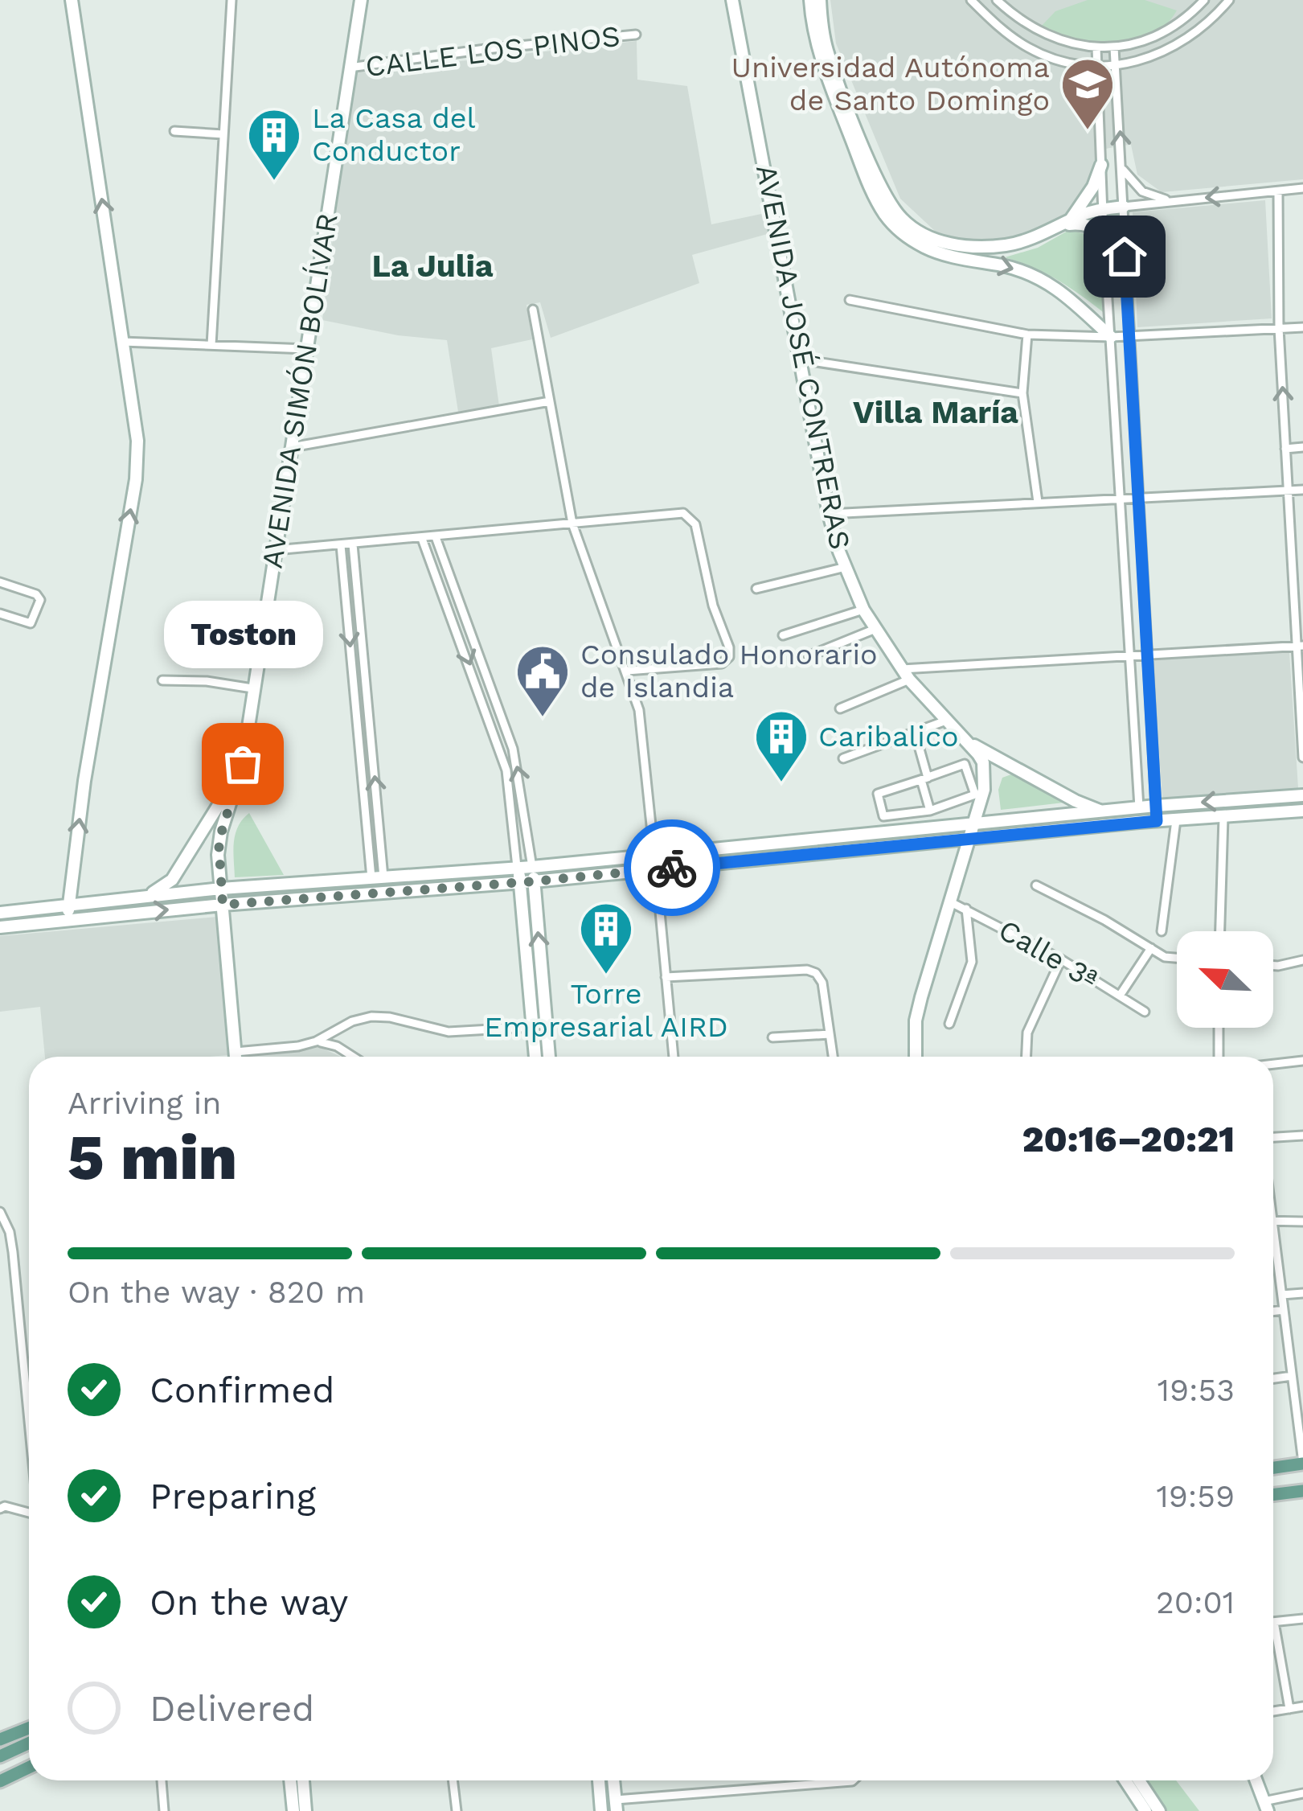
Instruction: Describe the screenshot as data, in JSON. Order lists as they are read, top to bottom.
{
  "streets": {
    "main road": ["AVENIDA JOSÉ CONTRERAS", "AVENIDA SIMÓN BOLÍVAR"],
    "street": ["CALLE LOS PINOS", "Calle 3ª"]
  },
  "crossings": [
    ["CALLE LOS PINOS", "AVENIDA SIMÓN BOLÍVAR"],
    ["AVENIDA JOSÉ CONTRERAS", "Calle 3ª"]
  ],
  "districts": ["La Julia", "Villa María"],
  "places": {
    "school or university": ["Universidad Autónoma de Santo Domingo"],
    "building": ["La Casa del Conductor", "Caribalico", "Torre Empresarial AIRD"],
    "public building": ["Consulado Honorario de Islandia"],
    "other": ["Toston"]
  },
  "north": "top left",
  "page": {
    "bubble": "Toston",
    "heading": ["5 min", "Arriving in", "20:16–20:21"],
    "bar": "On the way · 820 m",
    "list": [
      ["Confirmed", "19:53"],
      ["Preparing", "19:59"],
      ["On the way", "20:01"],
      "Delivered"
    ]
  }
}
